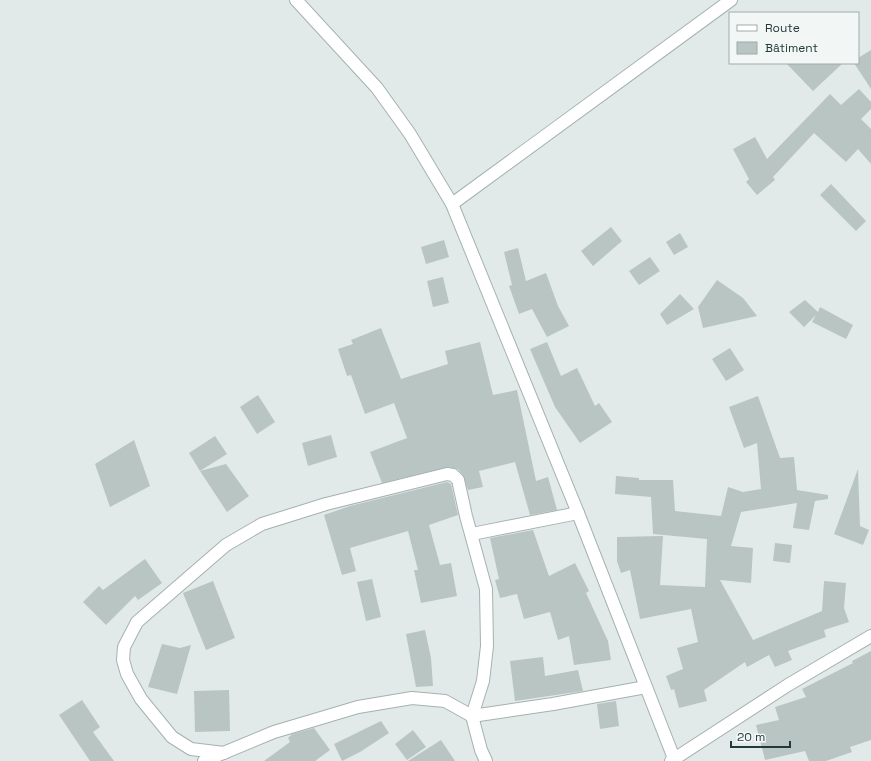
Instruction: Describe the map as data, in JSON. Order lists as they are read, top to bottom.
{
  "legend": ["Route", "Bâtiment"],
  "scale_bar": "20 m"
}
